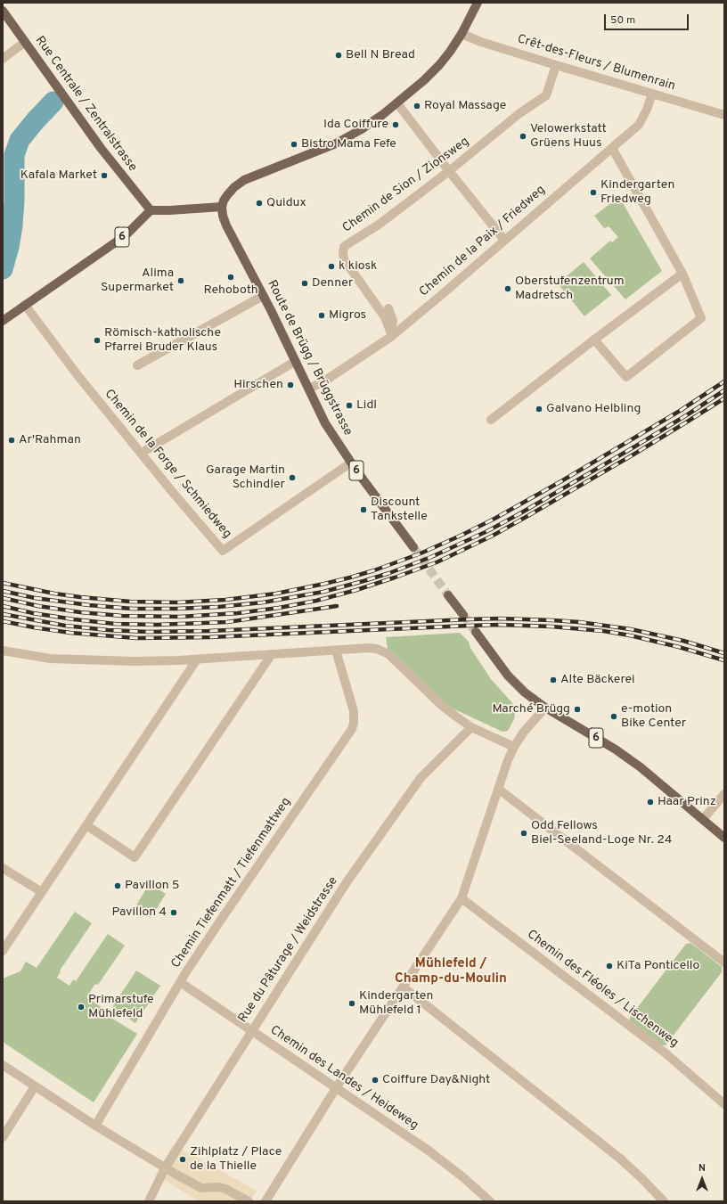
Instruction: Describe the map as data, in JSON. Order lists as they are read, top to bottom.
{
  "streets": {
    "main road": ["Rue Centrale / Zentralstrasse", "6", "Route de Brügg / Brüggstrasse"],
    "street": [
      "Crêt-des-Fleurs / Blumenrain",
      "Chemin de Sion / Zionsweg",
      "Chemin de la Paix / Friedweg",
      "Chemin de la Forge / Schmiedweg",
      "Chemin Tiefenmatt / Tiefenmattweg",
      "Rue du Pâturage / Weidstrasse",
      "Chemin des Fléoles / Lischenweg",
      "Chemin des Landes / Heideweg"
    ]
  },
  "crossings": [
    ["Crêt-des-Fleurs / Blumenrain", "Chemin de Sion / Zionsweg"],
    ["Crêt-des-Fleurs / Blumenrain", "Chemin de la Paix / Friedweg"],
    ["Rue Centrale / Zentralstrasse", "6"],
    ["Chemin de Sion / Zionsweg", "Chemin de la Paix / Friedweg"],
    ["6", "Chemin de la Forge / Schmiedweg"],
    ["Chemin de la Paix / Friedweg", "Route de Brügg / Brüggstrasse"],
    ["Route de Brügg / Brüggstrasse", "Chemin de la Forge / Schmiedweg"],
    ["Chemin Tiefenmatt / Tiefenmattweg", "Chemin des Landes / Heideweg"],
    ["Rue du Pâturage / Weidstrasse", "Chemin des Landes / Heideweg"]
  ],
  "districts": ["Mühlefeld / Champ-du-Moulin"],
  "places": [
    "Bell N Bread",
    "Royal Massage",
    "Ida Coiffure",
    "Velowerkstatt Grüens Huus",
    "Bistro Mama Fefe",
    "Kafala Market",
    "Kindergarten Friedweg",
    "Quidux",
    "k kiosk",
    "Rehoboth",
    "Alima Supermarket",
    "Denner",
    "Oberstufenzentrum Madretsch",
    "Migros",
    "Römisch-katholische Pfarrei Bruder Klaus",
    "Hirschen",
    "Lidl",
    "Galvano Helbling",
    "Ar'Rahman",
    "Garage Martin Schindler",
    "Discount Tankstelle",
    "Alte Bäckerei",
    "Marché Brügg",
    "e-motion Bike Center",
    "Haar Prinz",
    "Odd Fellows Biel-Seeland-Loge Nr. 24",
    "Pavillon 5",
    "Pavillon 4",
    "KiTa Ponticello",
    "Kindergarten Mühlefeld 1",
    "Primarstufe Mühlefeld",
    "Coiffure Day&Night",
    "Zihlplatz / Place de la Thielle"
  ],
  "scale_bar": "50 m",
  "north": "top"
}
